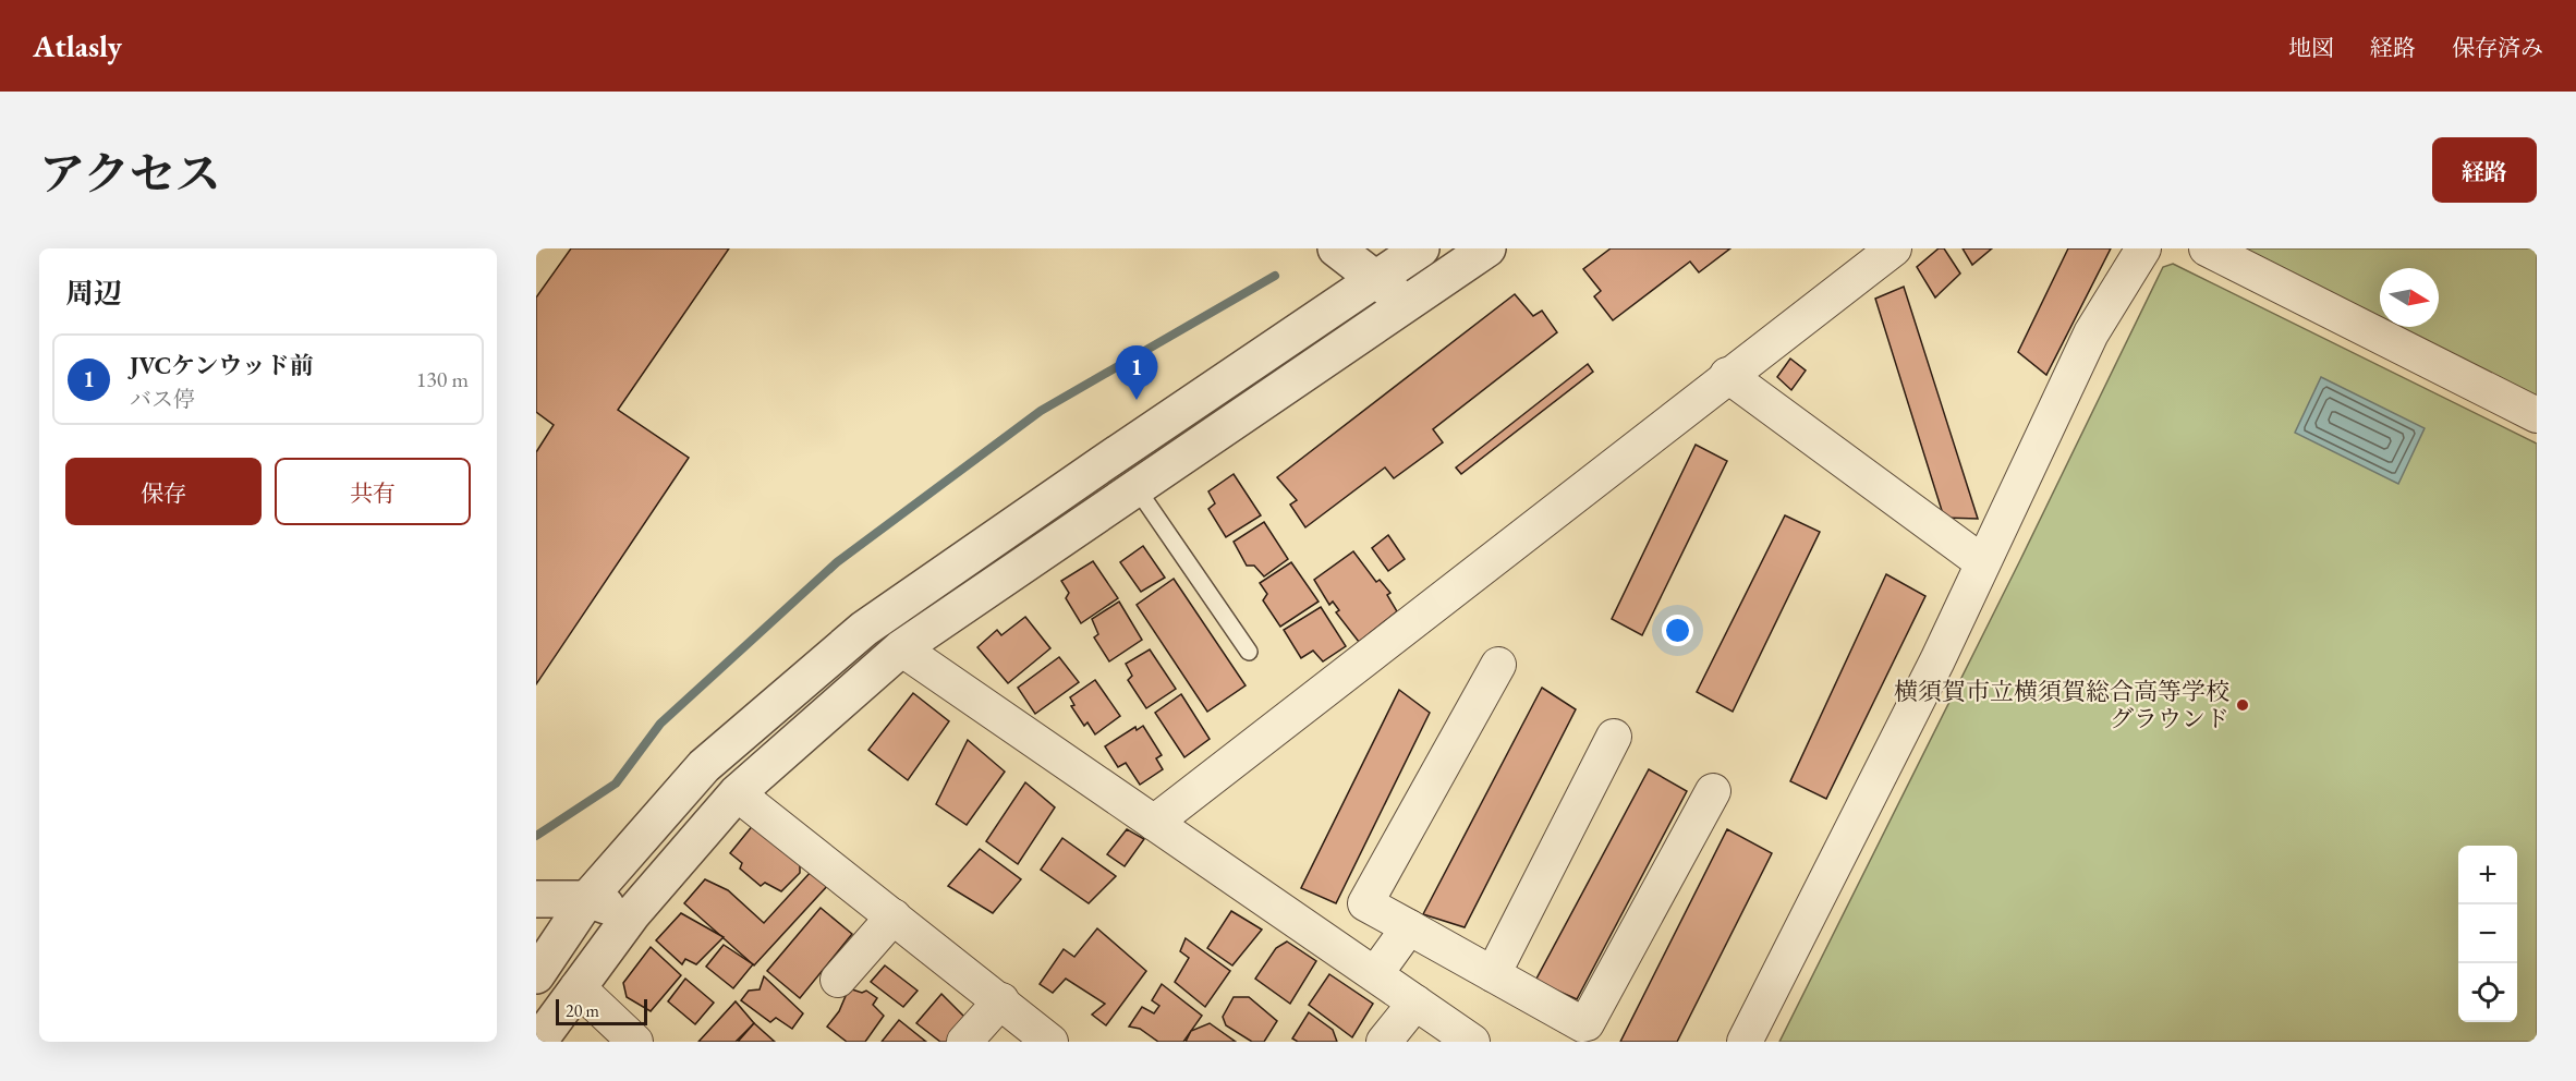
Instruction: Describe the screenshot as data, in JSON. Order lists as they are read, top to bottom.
{
  "places": ["横須賀市立横須賀総合高等学校 グラウンド"],
  "scale_bar": "20 m",
  "north": "right",
  "page": {
    "header": "Atlasly",
    "nav": ["地図", "経路", "保存済み"],
    "title": "アクセス",
    "buttons": [
      "経路",
      ["保存", "共有"]
    ],
    "heading": "周辺",
    "list": [
      {
        "mark": "1",
        "name": "JVCケンウッド前",
        "note": "バス停",
        "value": "130 m"
      }
    ],
    "pins": "1",
    "map_buttons": ["+", "−"],
    "scale": "20 m"
  }
}
